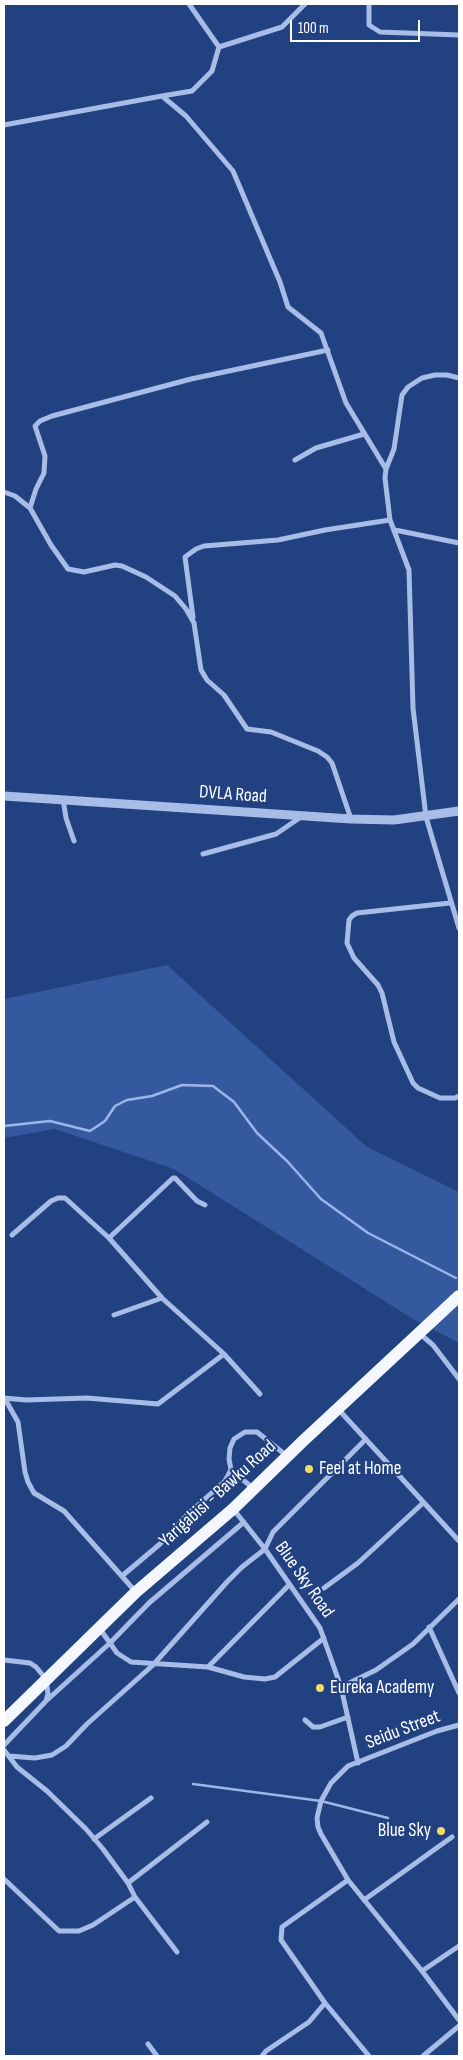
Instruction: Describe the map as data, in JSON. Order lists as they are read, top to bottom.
{
  "streets": {
    "highway": ["Yarigabisi - Bawku Road"],
    "street": ["DVLA Road", "Blue Sky Road", "Seidu Street"]
  },
  "crossings": [
    ["Yarigabisi - Bawku Road", "Blue Sky Road"],
    ["Blue Sky Road", "Seidu Street"]
  ],
  "places": ["Feel at Home", "Eureka Academy", "Blue Sky"],
  "scale_bar": "100 m"
}
